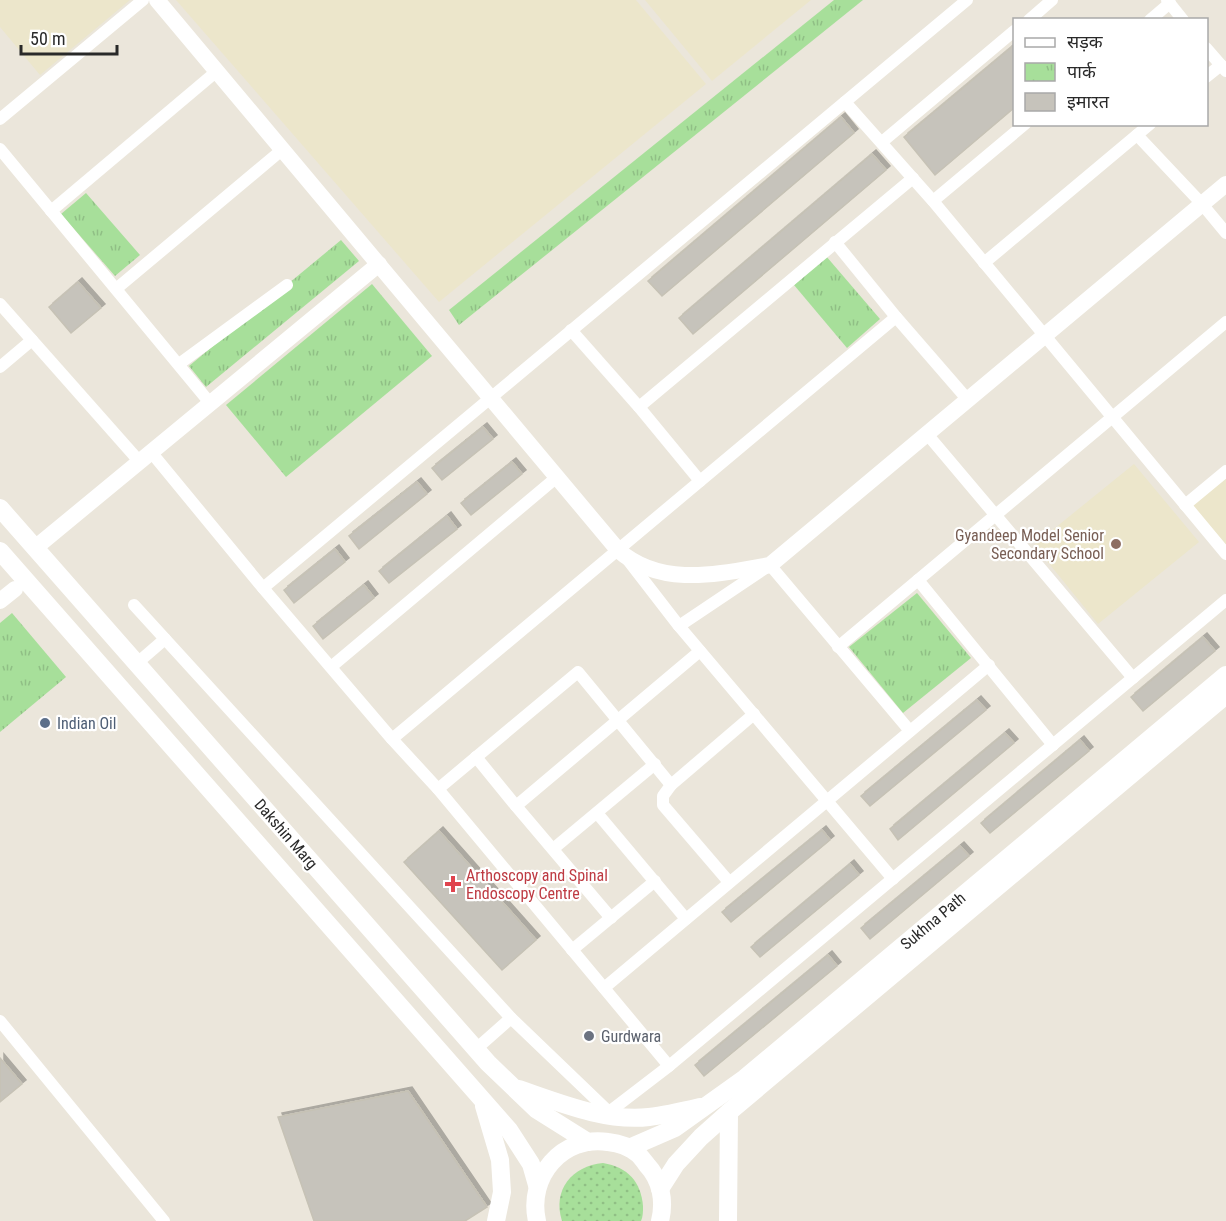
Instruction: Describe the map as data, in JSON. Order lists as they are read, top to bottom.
{
  "streets": {
    "main road": ["Dakshin Marg", "Sukhna Path"]
  },
  "places": {
    "other": ["Gyandeep Model Senior Secondary School", "Indian Oil", "Gurdwara"],
    "health": ["Arthoscopy and Spinal Endoscopy Centre"]
  },
  "legend": ["सड़क", "पार्क", "इमारत"],
  "scale_bar": "50 m"
}
